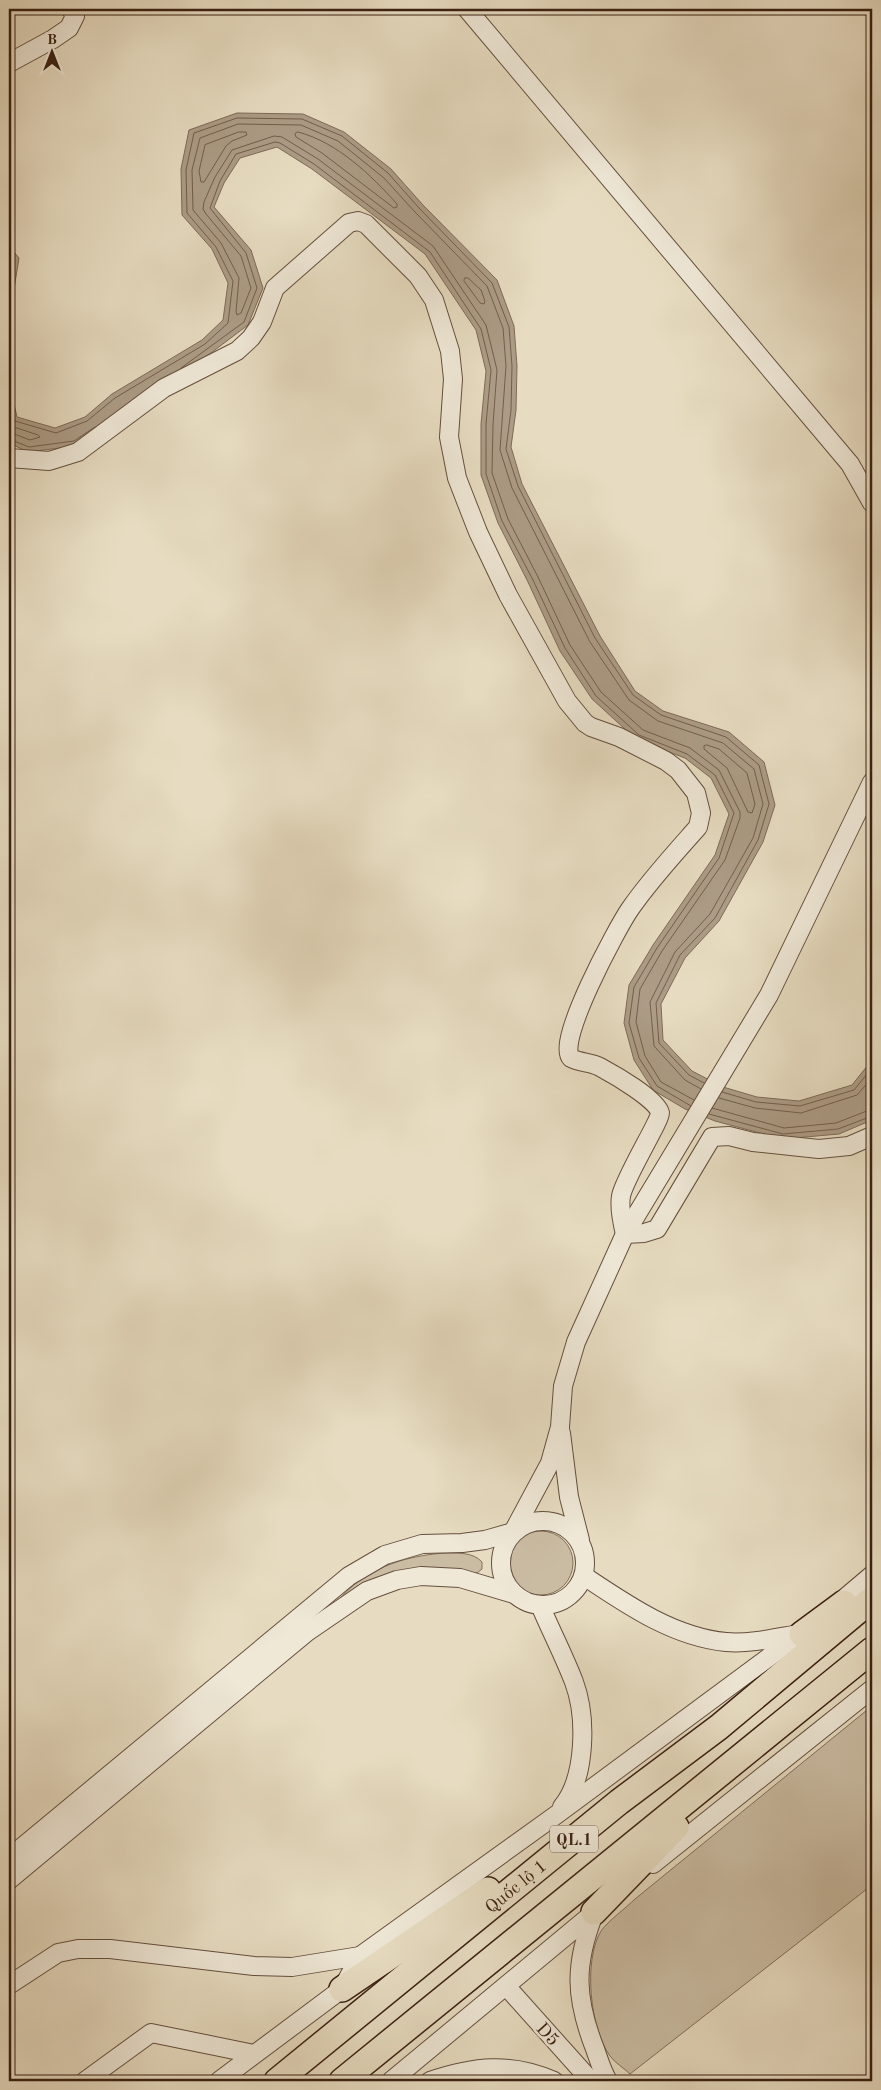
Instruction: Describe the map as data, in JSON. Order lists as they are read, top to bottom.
{
  "streets": {
    "highway": ["QL.1", "Quốc lộ 1"],
    "street": ["D5"]
  },
  "north": "top"
}
